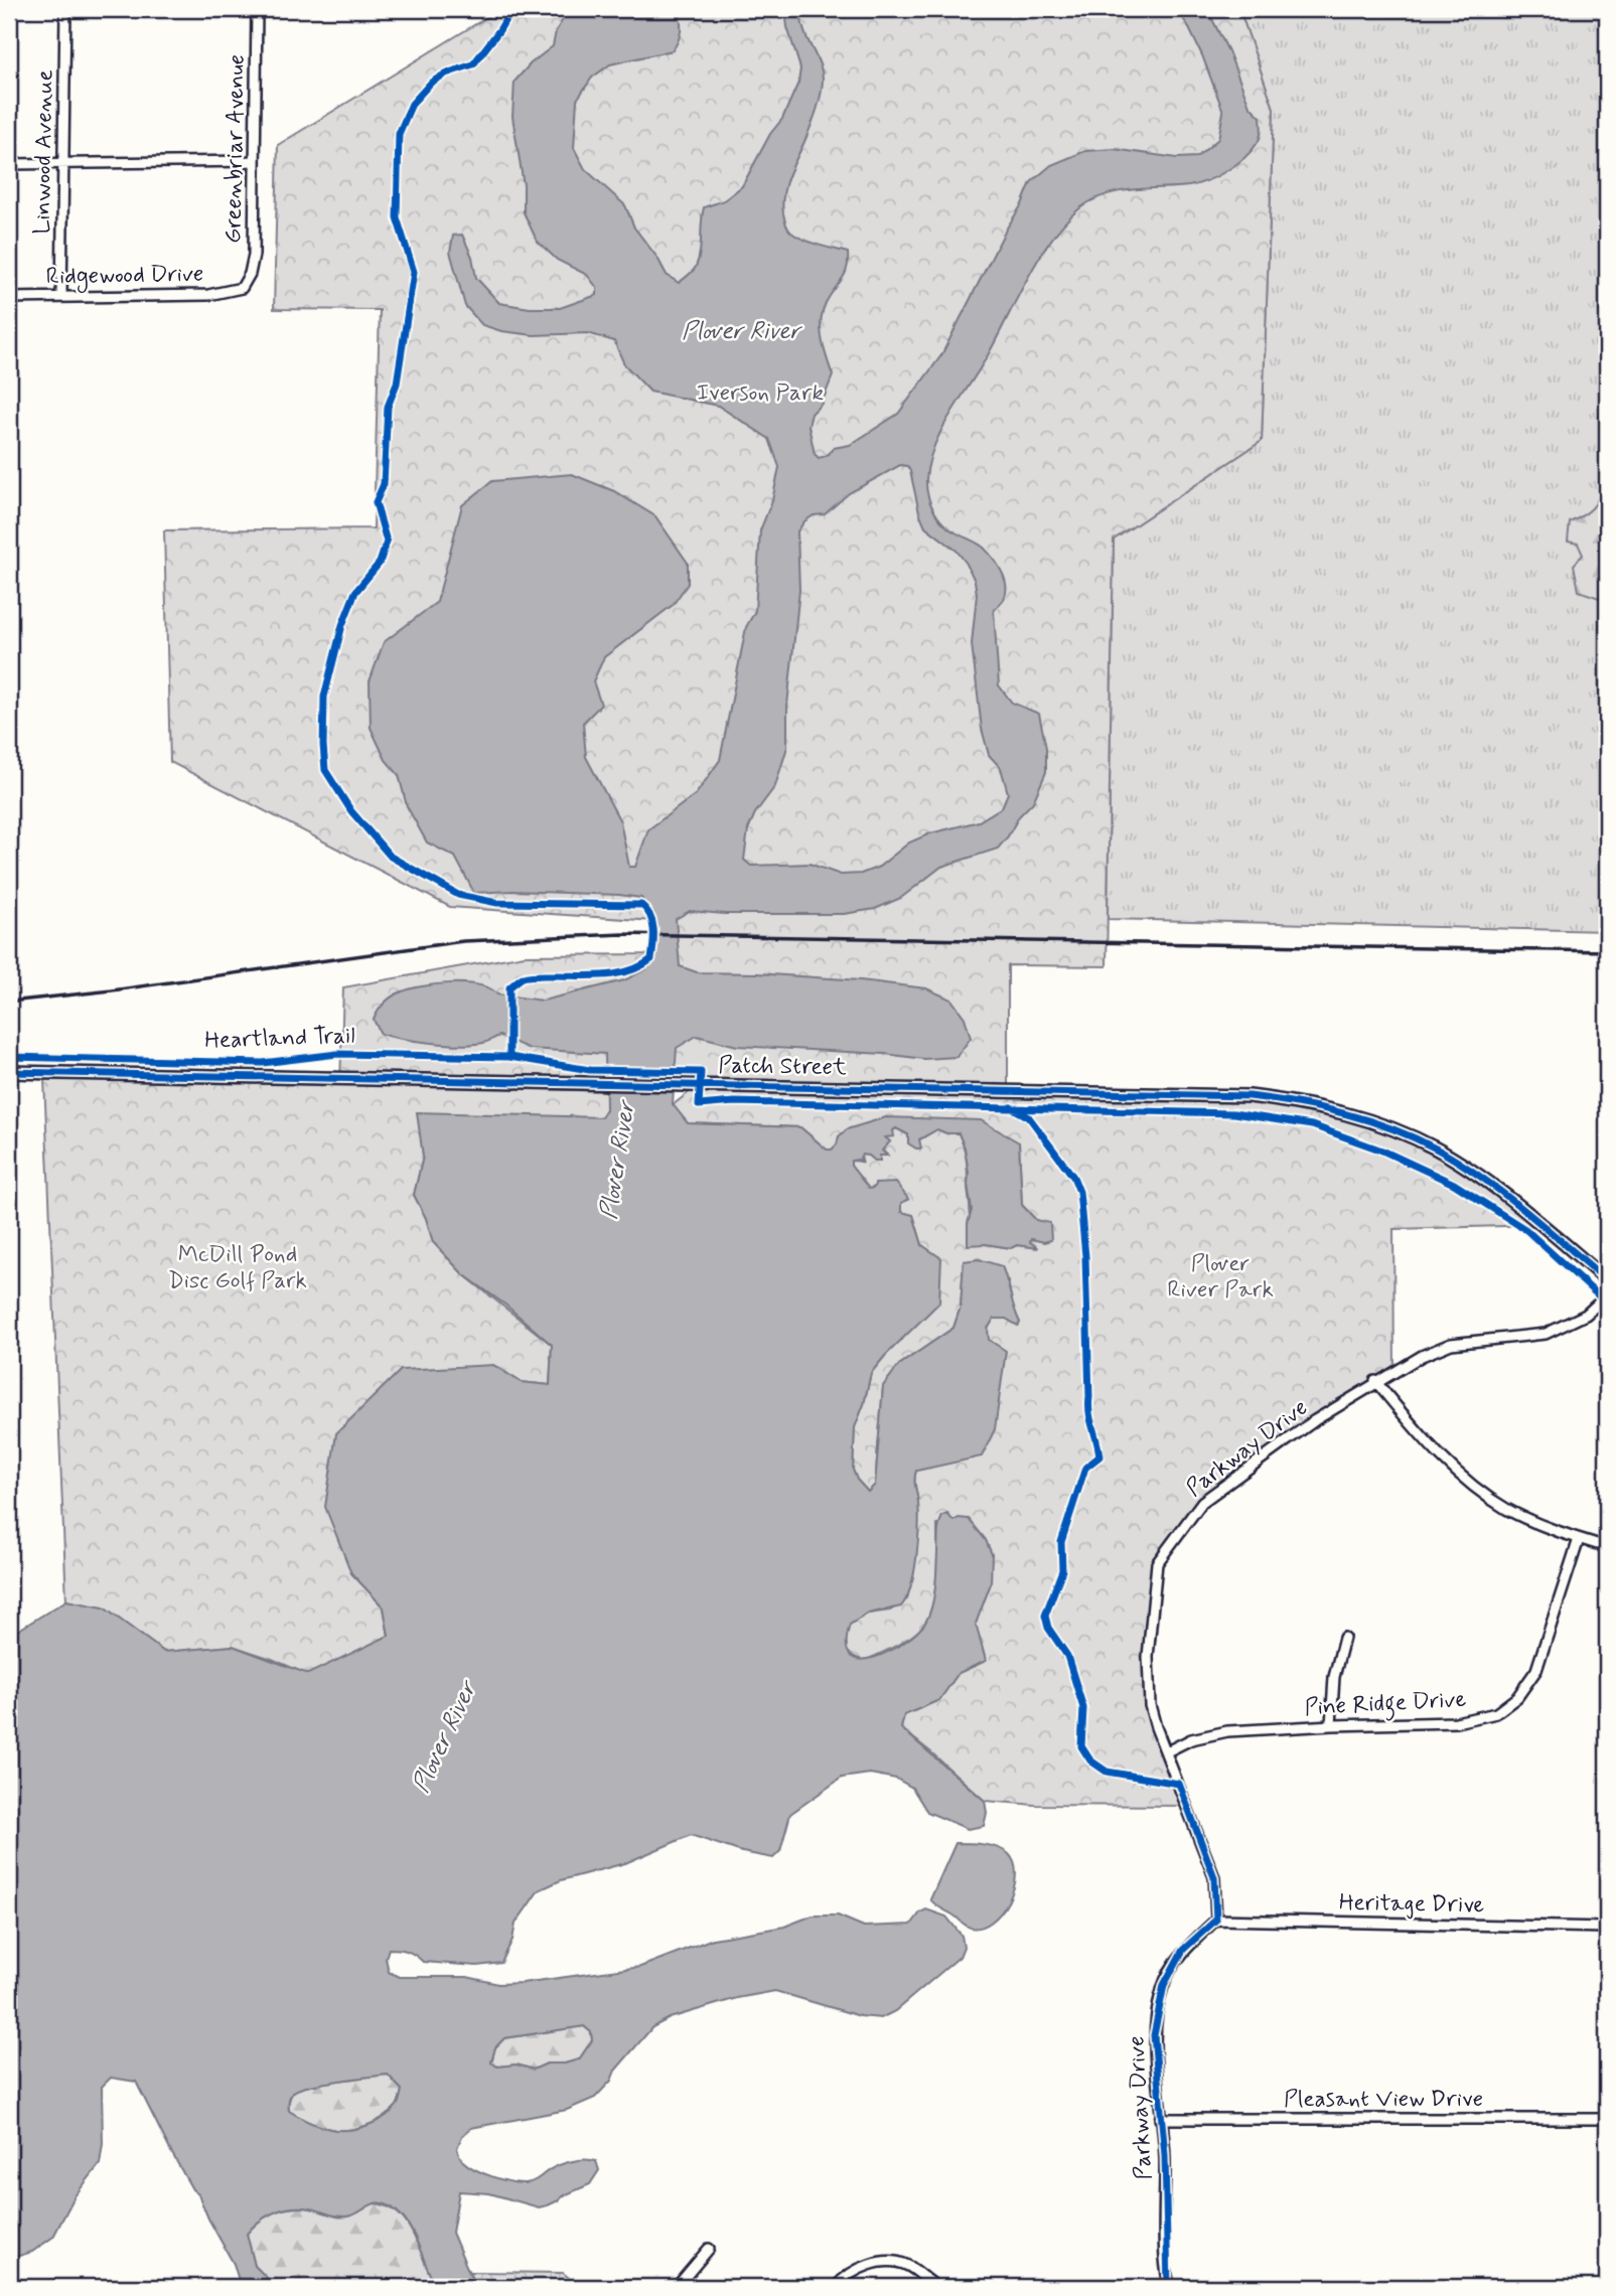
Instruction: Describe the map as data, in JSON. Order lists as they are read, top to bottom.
{
  "streets": {
    "street": [
      "Greenbriar Avenue",
      "Linwood Avenue",
      "Ridgewood Drive",
      "Patch Street",
      "Parkway Drive",
      "Pine Ridge Drive",
      "Heritage Drive",
      "Pleasant View Drive"
    ],
    "cycle path": ["Heartland Trail"]
  },
  "crossings": [
    ["Greenbriar Avenue", "Ridgewood Drive"],
    ["Linwood Avenue", "Ridgewood Drive"],
    ["Parkway Drive", "Pine Ridge Drive"],
    ["Parkway Drive", "Heritage Drive"],
    ["Parkway Drive", "Pleasant View Drive"]
  ],
  "water": ["Plover River"],
  "parks": ["Iverson Park", "McDill Pond Disc Golf Park", "Plover River Park"]
}
